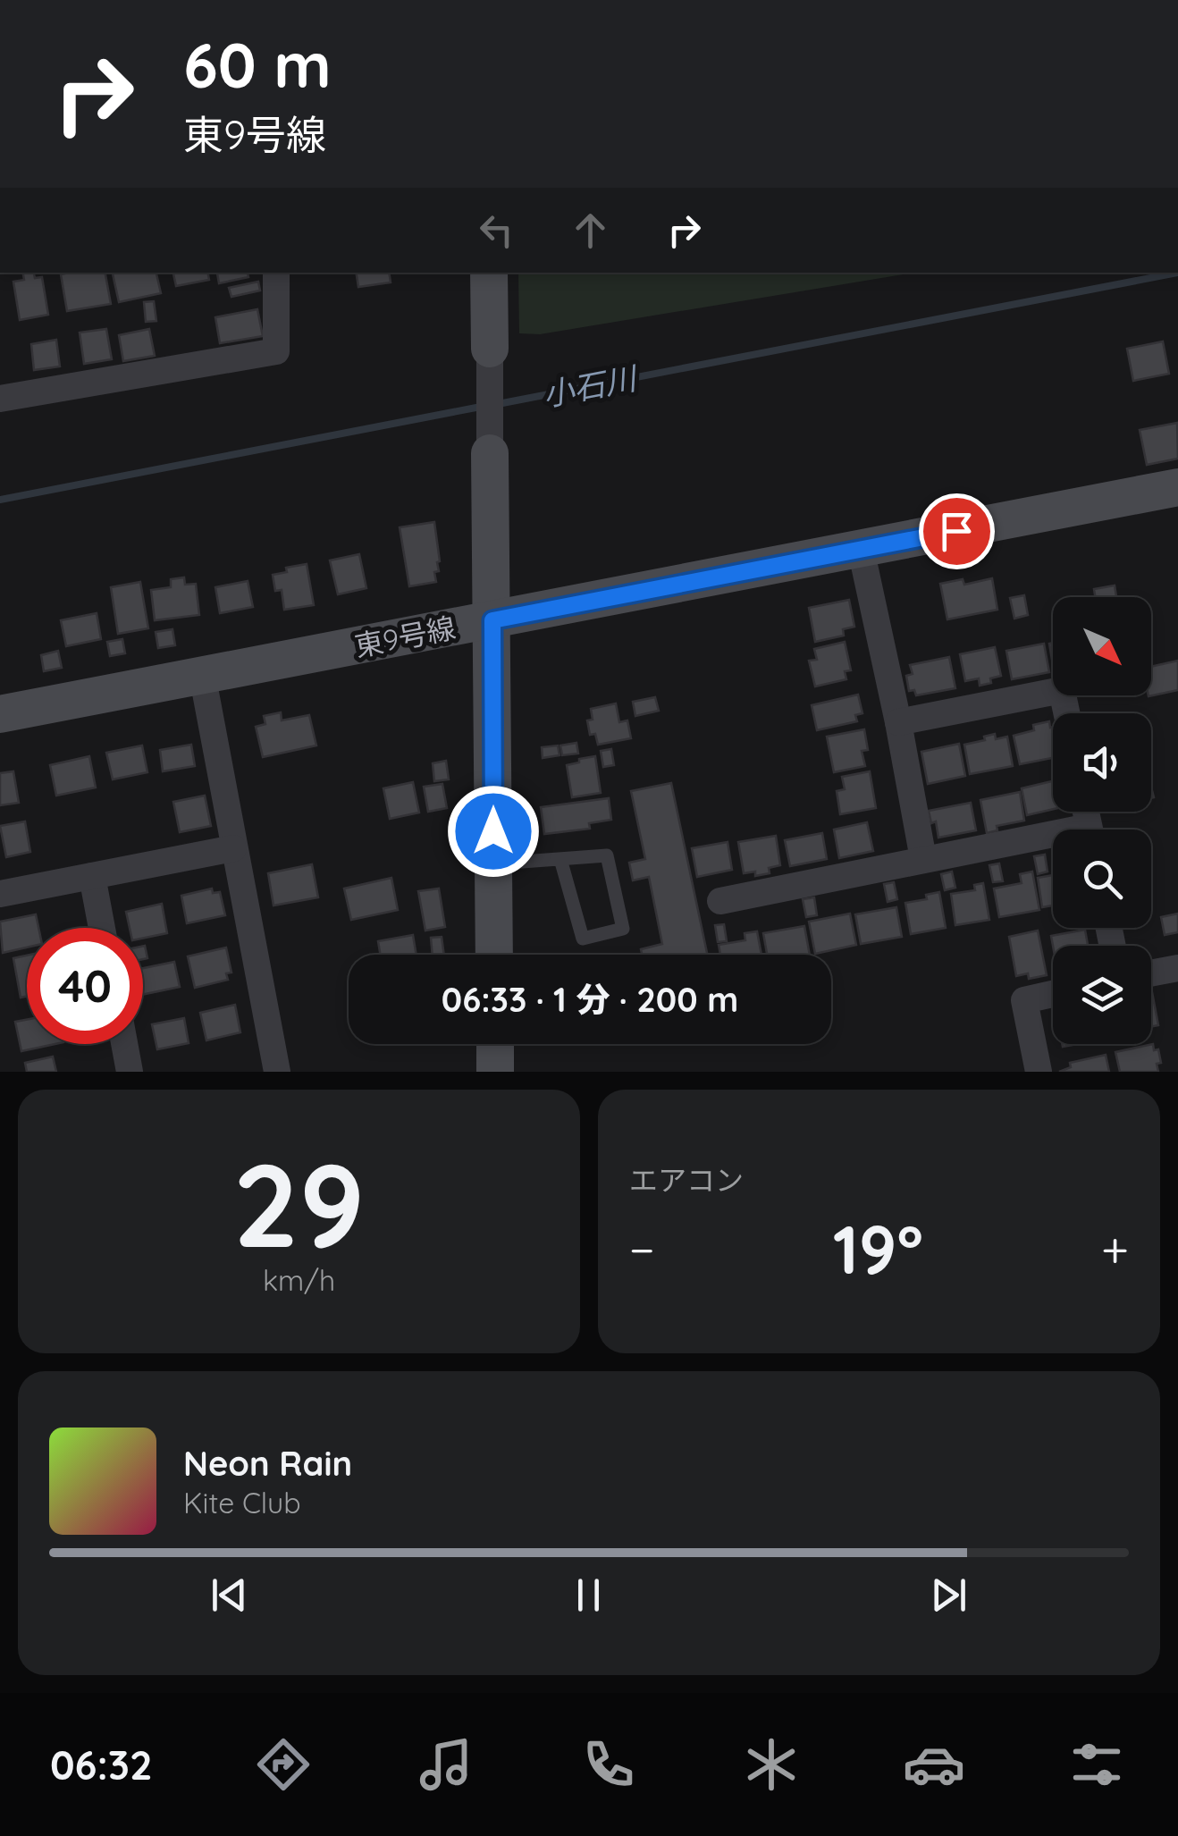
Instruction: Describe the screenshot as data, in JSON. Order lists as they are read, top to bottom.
{
  "streets": {
    "street": ["東9号線"]
  },
  "water": ["小石川"],
  "north": "bottom right",
  "page": {
    "turn": ["60 m", "東9号線"],
    "limit": "40",
    "trip": "06:33 · 1 分 · 200 m",
    "tile": [
      ["29", "km/h"],
      "エアコン"
    ],
    "heat": ["−", "19°", "+"],
    "song": ["Neon Rain", "Kite Club"],
    "tabs": "06:32"
  }
}
